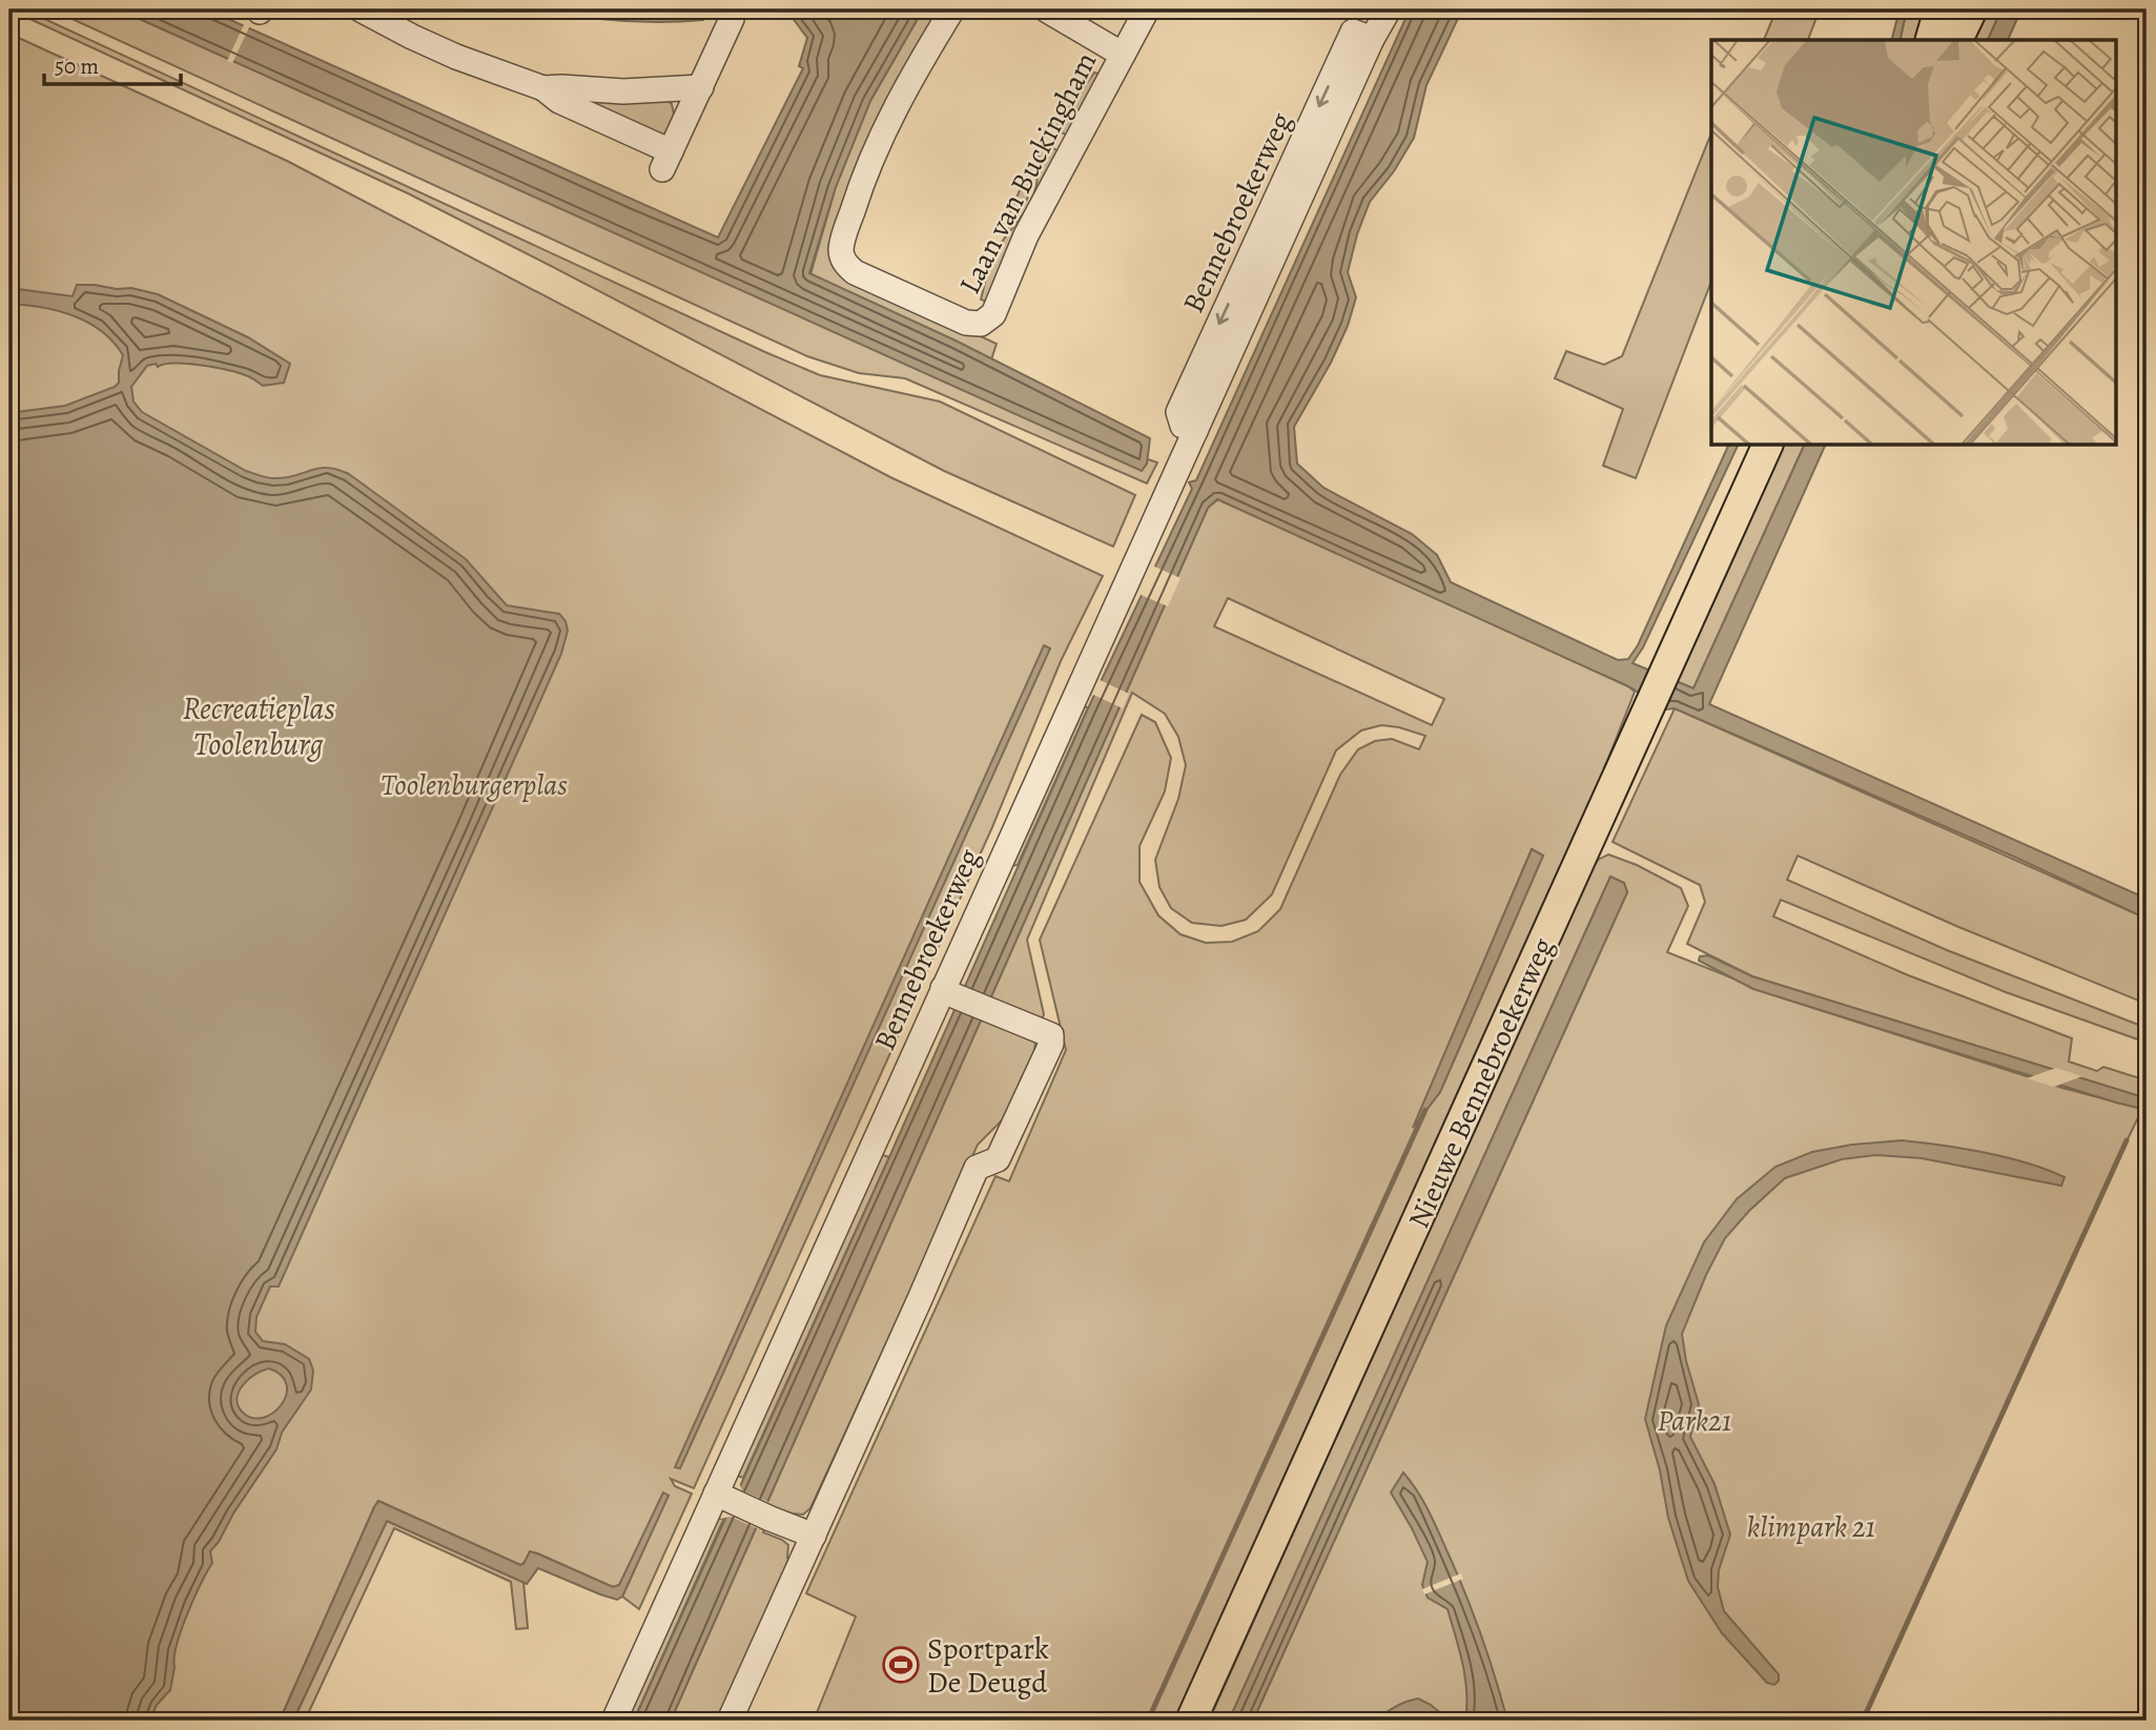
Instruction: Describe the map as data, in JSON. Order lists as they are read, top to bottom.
{
  "streets": {
    "main road": ["Nieuwe Bennebroekerweg"],
    "street": ["Laan van Buckingham", "Bennebroekerweg"]
  },
  "water": ["Recreatieplas Toolenburg"],
  "parks": ["Toolenburgerplas", "Park21", "klimpark 21"],
  "places": {
    "sports": ["Sportpark De Deugd"]
  },
  "scale_bar": "50 m"
}
